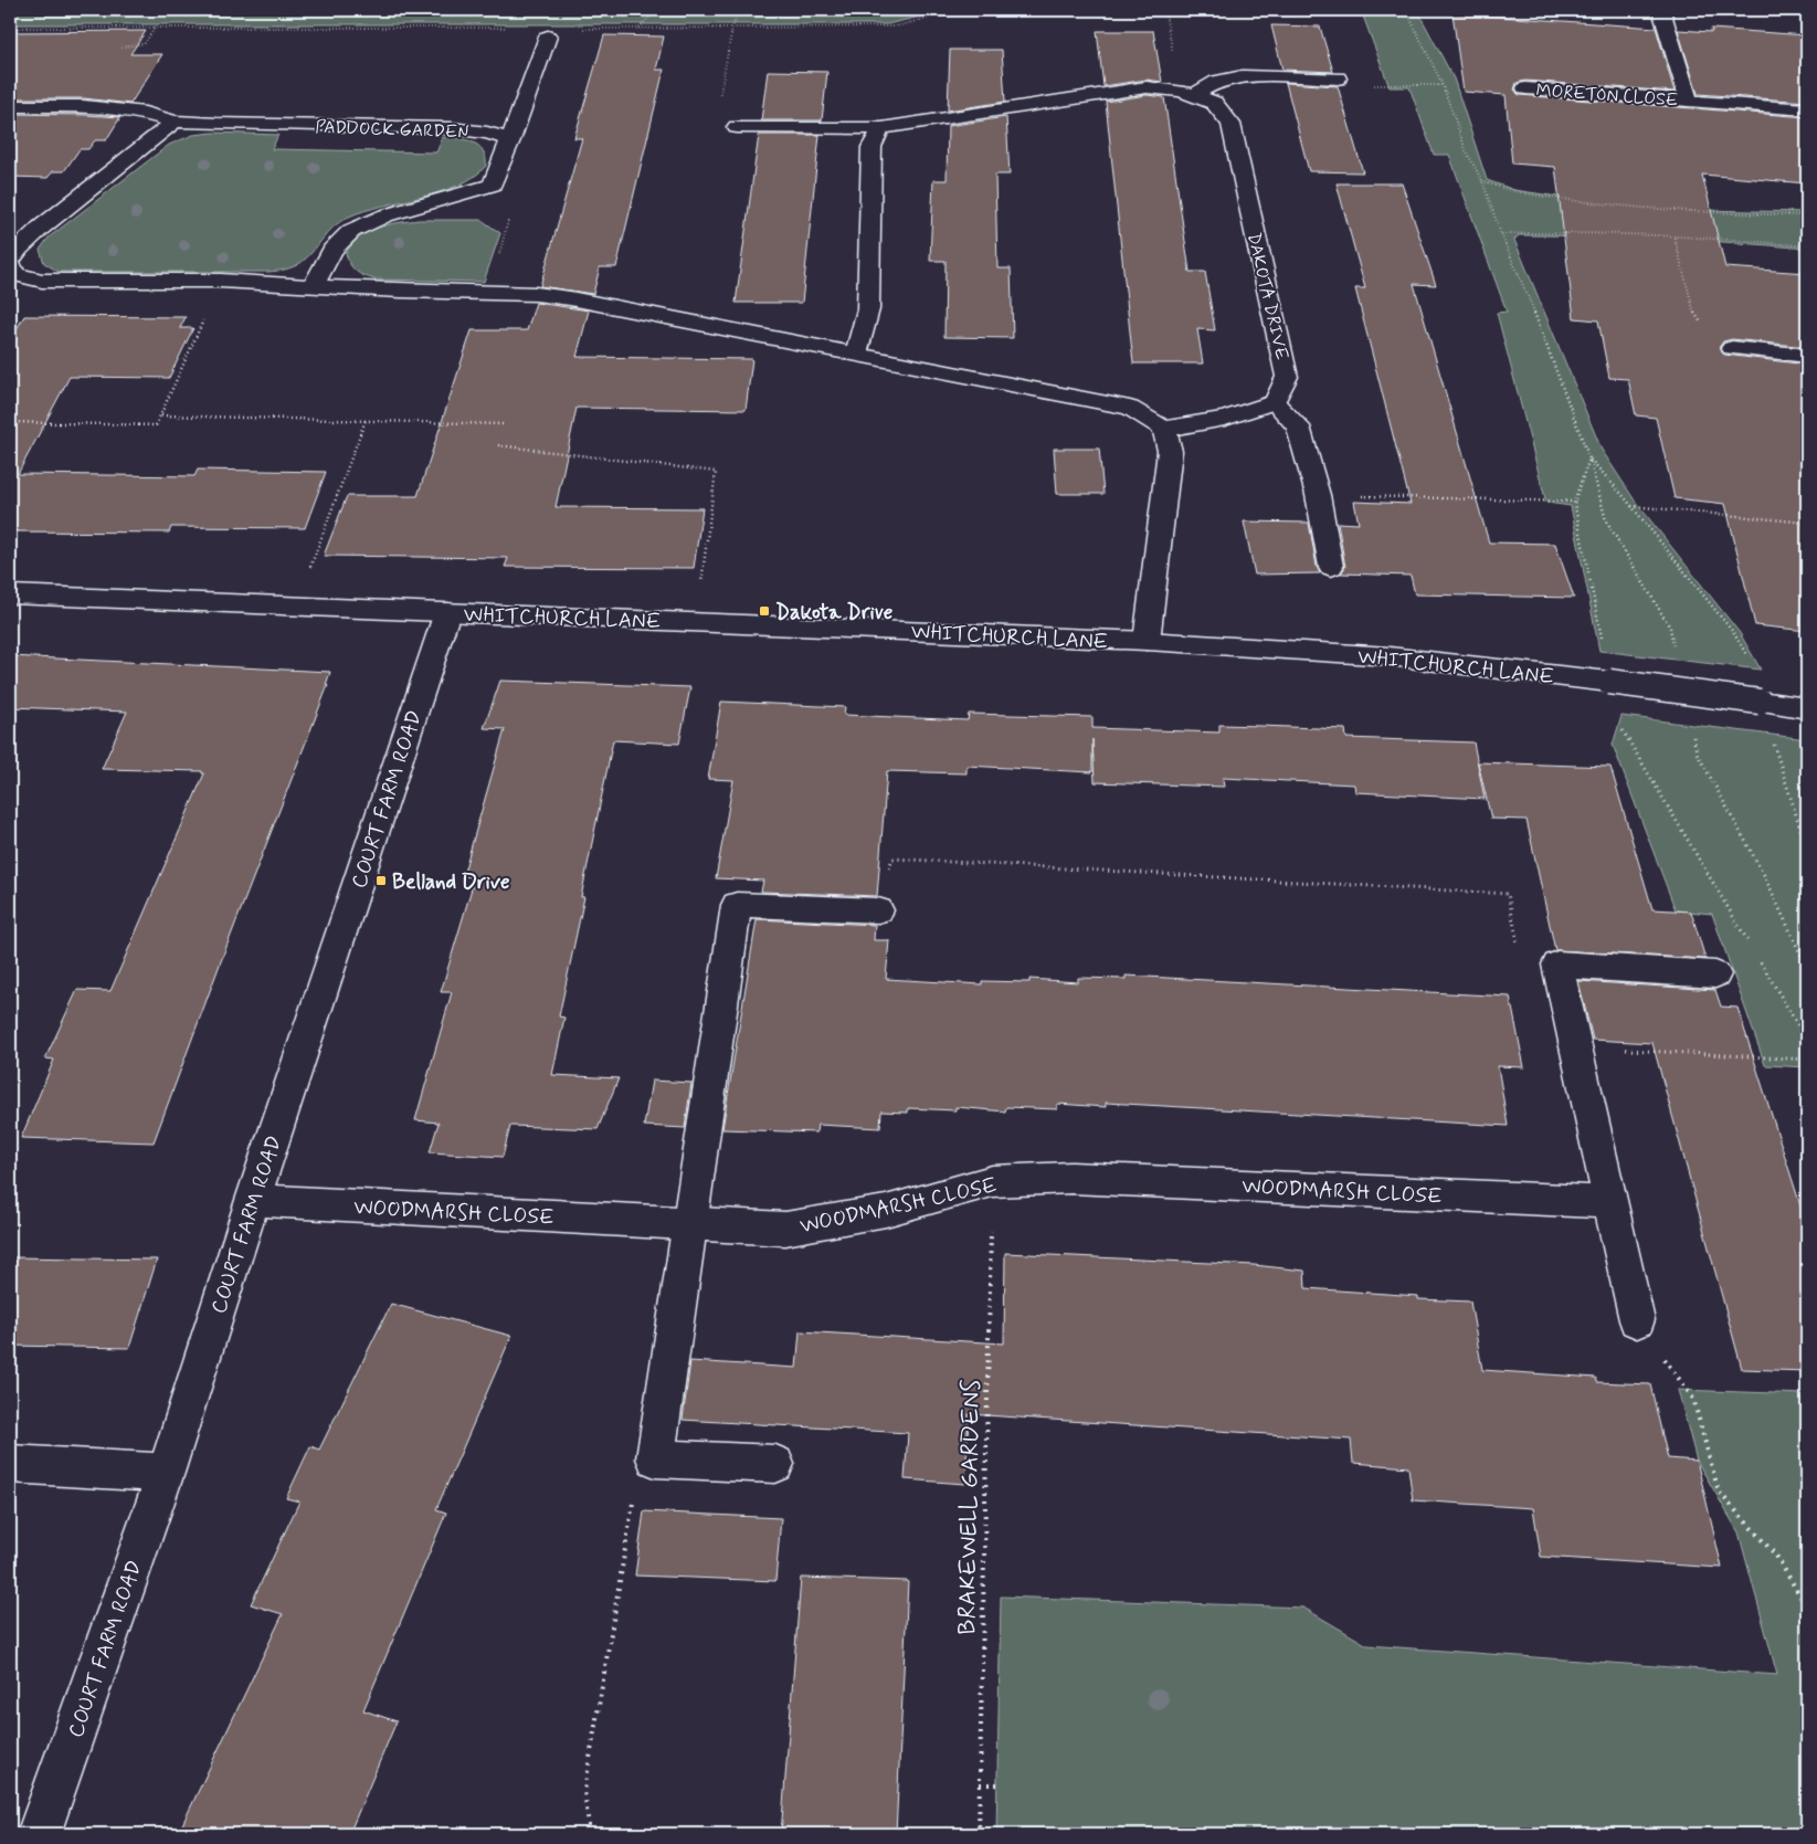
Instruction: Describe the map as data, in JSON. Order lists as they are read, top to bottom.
{
  "streets": {
    "street": [
      "MORETON CLOSE",
      "PADDOCK GARDEN",
      "DAKOTA DRIVE",
      "WHITCHURCH LANE",
      "COURT FARM ROAD",
      "WOODMARSH CLOSE"
    ],
    "path": ["BRAKEWELL GARDENS"]
  },
  "crossings": [
    ["WHITCHURCH LANE", "COURT FARM ROAD"],
    ["COURT FARM ROAD", "WOODMARSH CLOSE"],
    ["WOODMARSH CLOSE", "BRAKEWELL GARDENS"]
  ],
  "places": {
    "transit": ["Dakota Drive", "Belland Drive"]
  }
}
